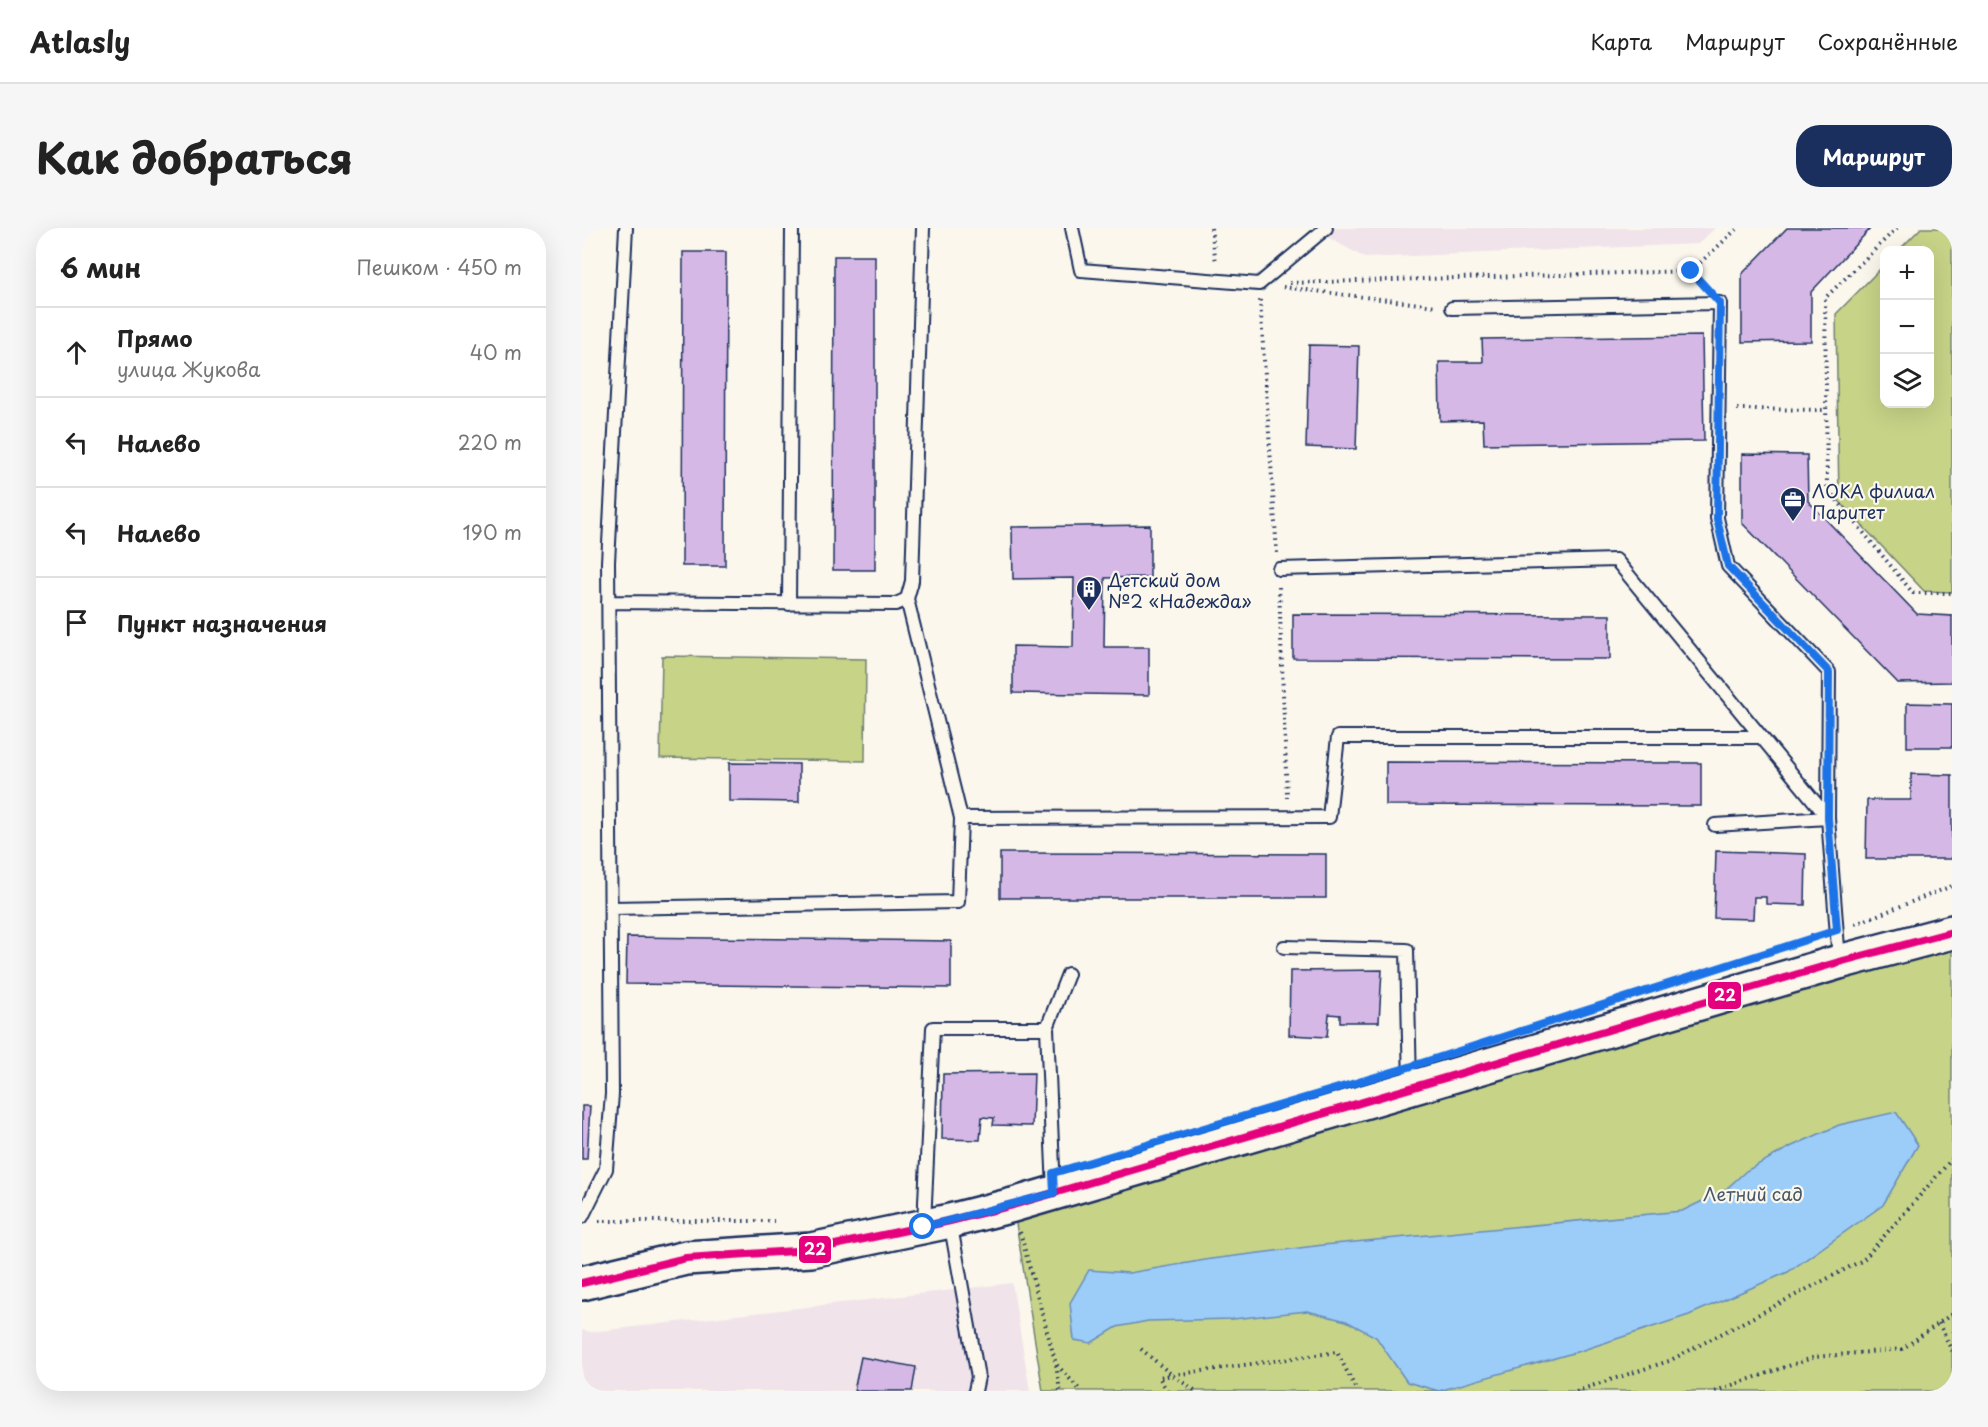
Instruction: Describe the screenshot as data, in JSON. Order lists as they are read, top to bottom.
{
  "parks": ["Летний сад"],
  "places": {
    "office": ["ЛОКА филиал Паритет"],
    "building": ["Детский дом №2 «Надежда»"]
  },
  "lines": ["transit line 22"],
  "page": {
    "header": "Atlasly",
    "nav": ["Карта", "Маршрут", "Сохранённые"],
    "title": "Как добраться",
    "buttons": "Маршрут",
    "heading": ["6 мин", "Пешком · 450 m"],
    "map_buttons": ["+", "−"],
    "list": [
      ["Прямо", "улица Жукова", "40 m"],
      ["Налево", "220 m"],
      ["Налево", "190 m"],
      "Пункт назначения"
    ]
  }
}
